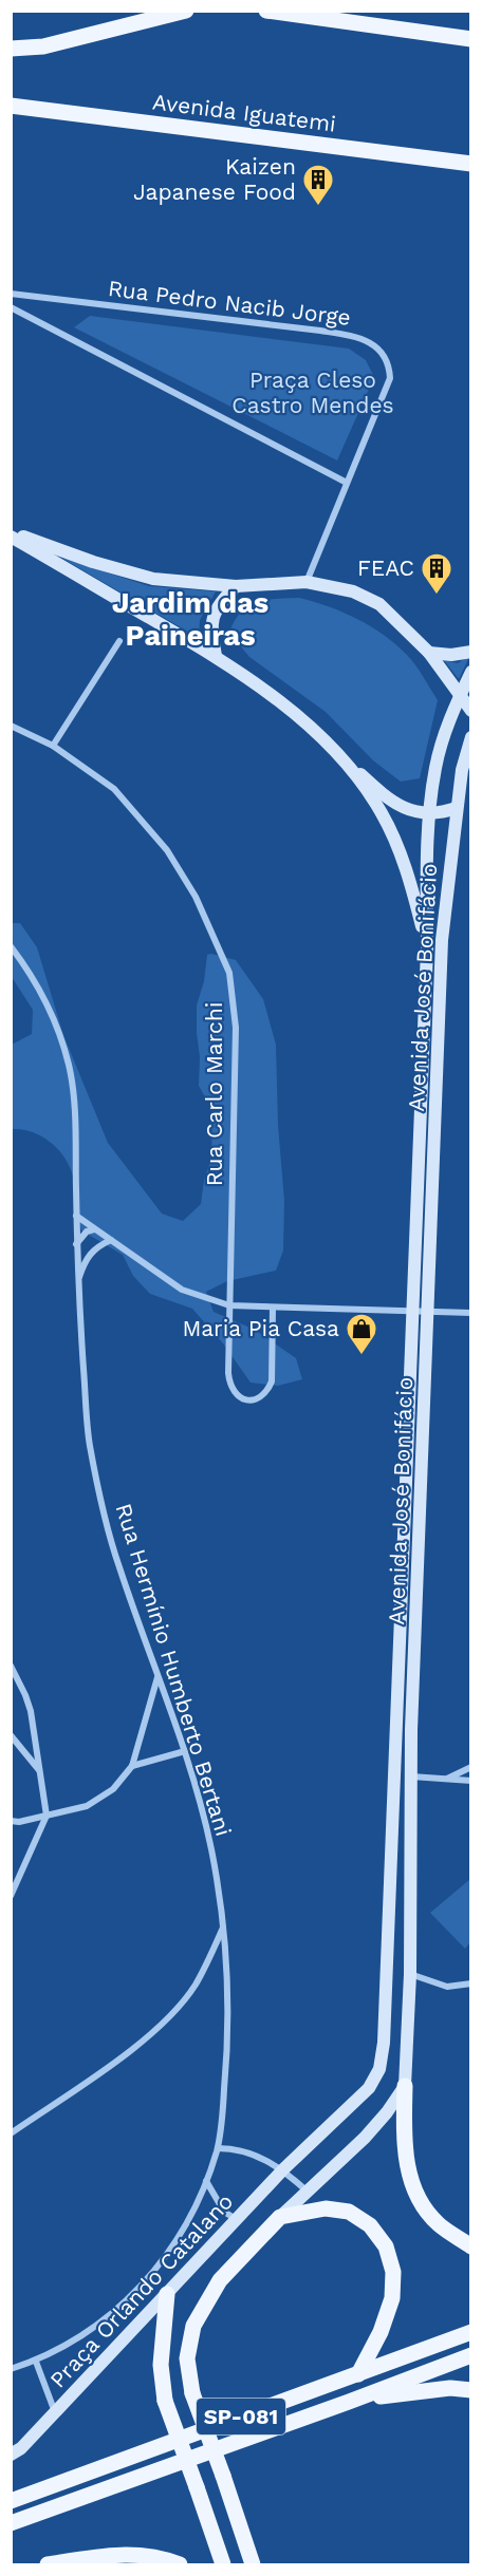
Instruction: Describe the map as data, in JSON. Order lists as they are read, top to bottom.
{
  "streets": {
    "main road": [
      "Avenida Iguatemi",
      "Avenida José Bonifácio",
      "Praça Orlando Catalano",
      "SP-081"
    ],
    "street": ["Rua Pedro Nacib Jorge", "Rua Carlo Marchi", "Rua Hermínio Humberto Bertani"]
  },
  "crossings": [
    ["Avenida José Bonifácio", "Praça Orlando Catalano"],
    ["Rua Hermínio Humberto Bertani", "Praça Orlando Catalano"]
  ],
  "districts": ["Jardim das Paineiras"],
  "parks": ["Praça Cleso Castro Mendes"],
  "places": {
    "building": ["Kaizen Japanese Food", "FEAC"],
    "shop": ["Maria Pia Casa"]
  }
}
